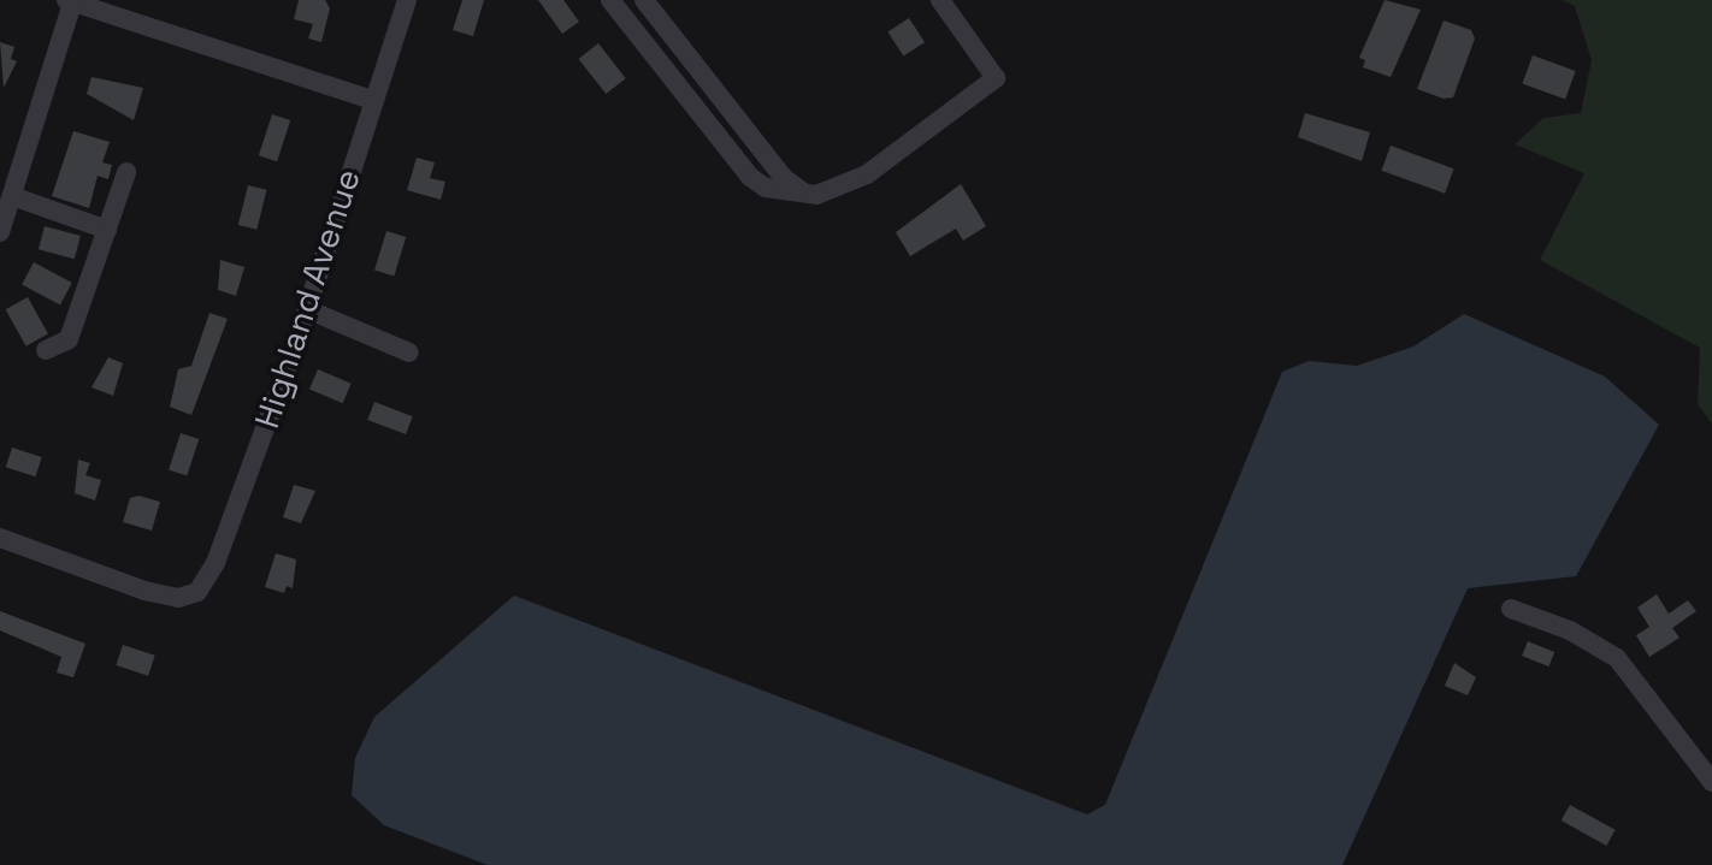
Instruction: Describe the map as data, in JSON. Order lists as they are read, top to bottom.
{
  "streets": {
    "street": ["Highland Avenue"]
  }
}
